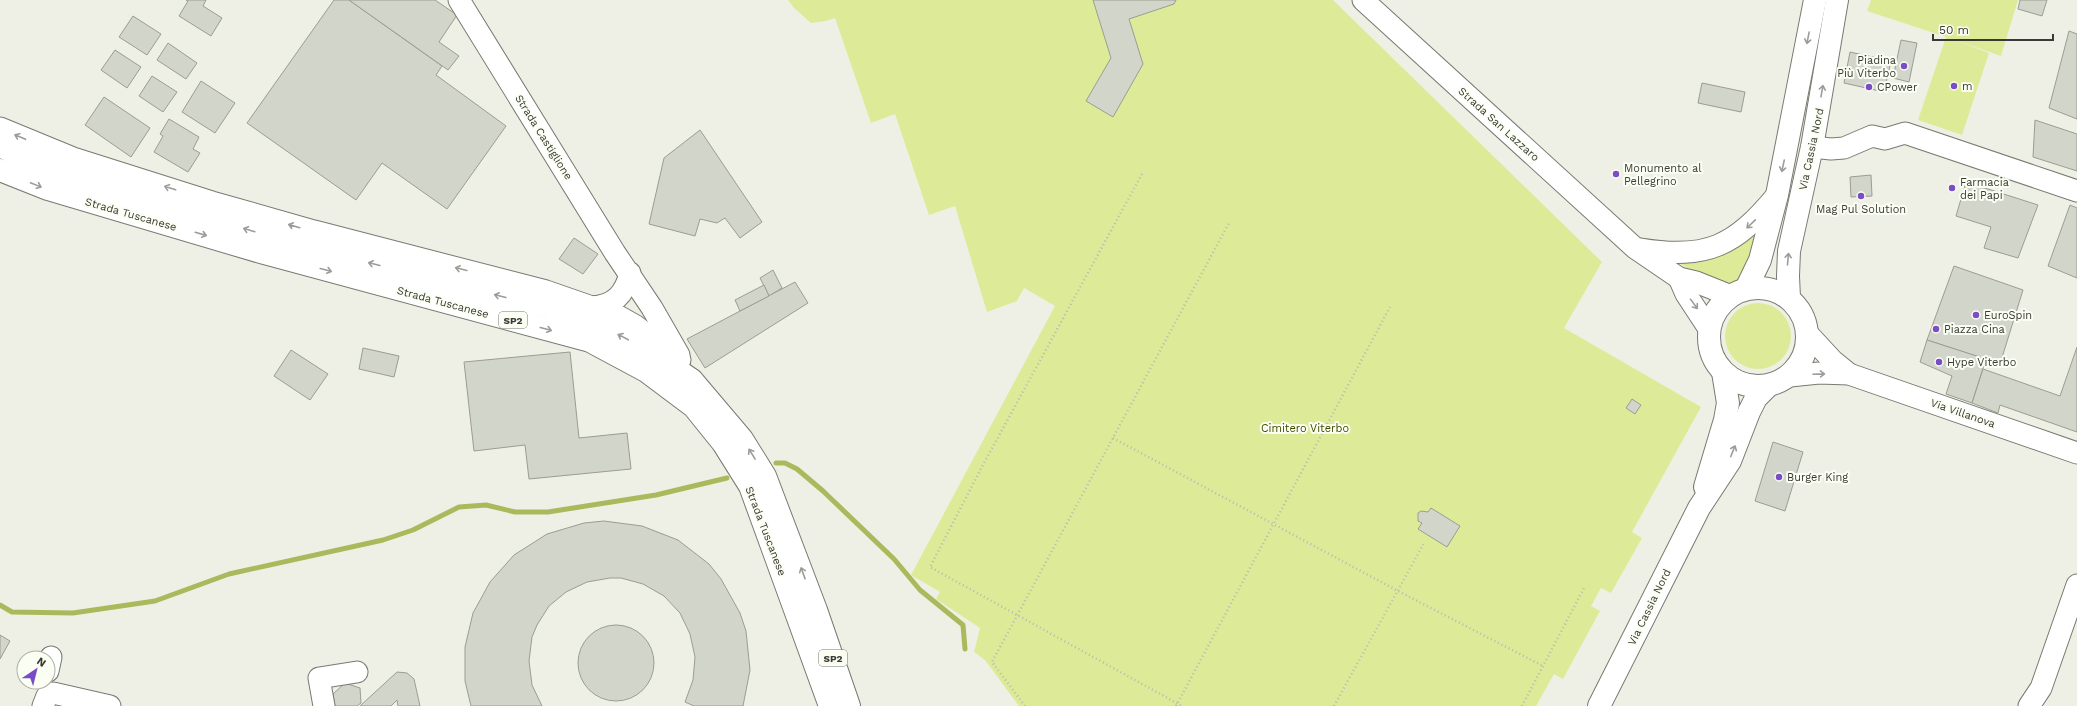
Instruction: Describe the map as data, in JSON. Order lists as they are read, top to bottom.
{
  "streets": {
    "main road": ["Via Cassia Nord", "Strada Tuscanese", "SP2"],
    "street": ["Strada San Lazzaro", "Strada Castiglione", "Via Villanova"]
  },
  "crossings": [
    ["Strada San Lazzaro", "Via Cassia Nord"],
    ["Strada San Lazzaro", "Via Villanova"],
    ["Via Cassia Nord", "Via Villanova"],
    ["Strada Tuscanese", "SP2"]
  ],
  "parks": ["Cimitero Viterbo"],
  "places": [
    "Piadina Più Viterbo",
    "m",
    "CPower",
    "Monumento al Pellegrino",
    "Farmacia dei Papi",
    "Mag Pul Solution",
    "EuroSpin",
    "Piazza Cina",
    "Hype Viterbo",
    "Burger King"
  ],
  "scale_bar": "50 m",
  "north": "top right"
}
